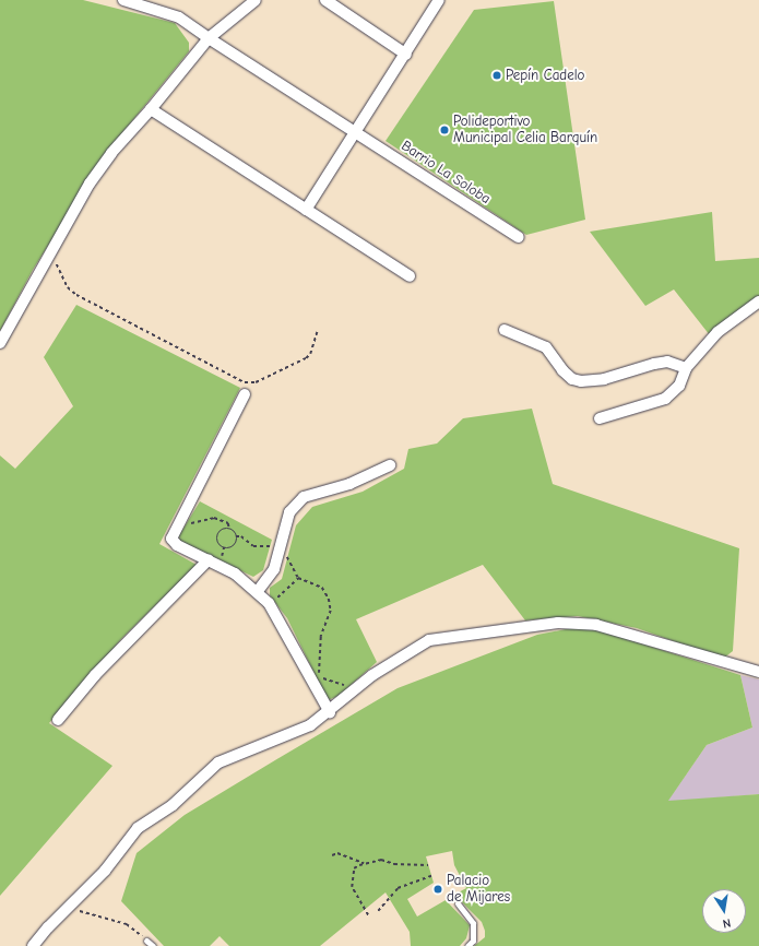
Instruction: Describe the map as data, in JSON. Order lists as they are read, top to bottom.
{
  "streets": {
    "street": ["Barrio La Soloba"]
  },
  "places": ["Pepín Cadelo", "Polideportivo Municipal Celia Barquín", "Palacio de Mijares"],
  "north": "bottom"
}
